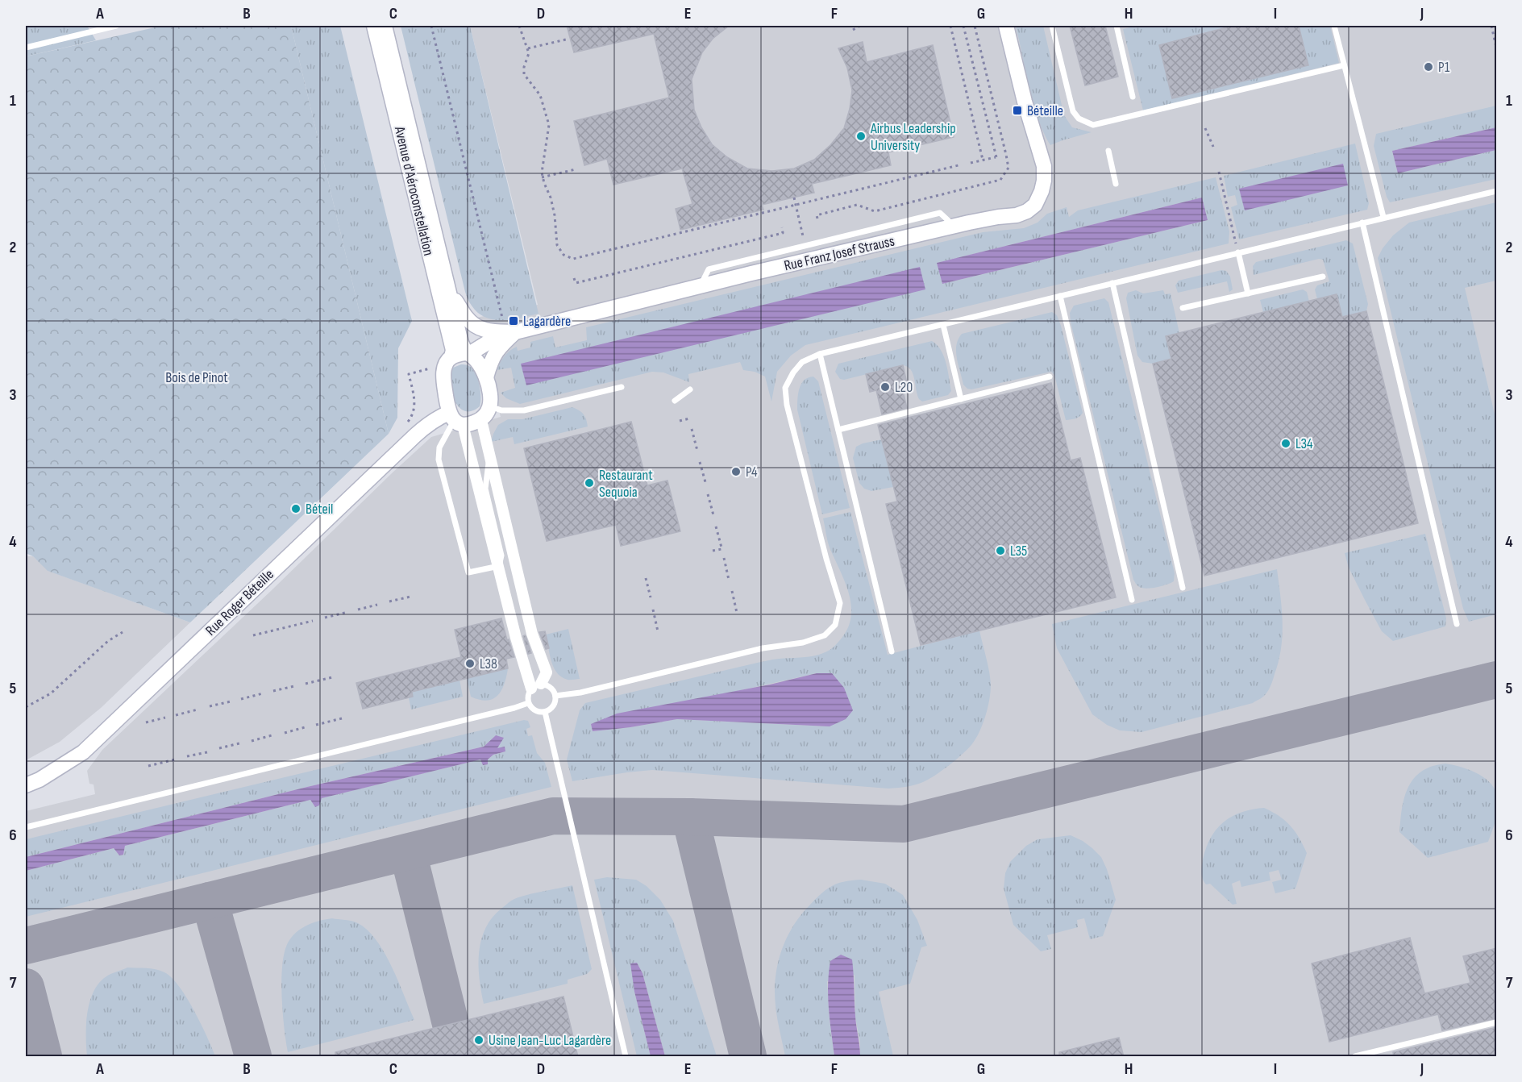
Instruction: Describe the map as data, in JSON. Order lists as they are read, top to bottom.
{
  "streets": {
    "street": ["Avenue d'Aéroconstellation", "Rue Franz Josef Strauss", "Rue Roger Béteille"]
  },
  "crossings": [
    ["Avenue d'Aéroconstellation", "Rue Roger Béteille"]
  ],
  "parks": ["Bois de Pinot"],
  "places": {
    "other": [
      "P1",
      "Airbus Leadership University",
      "L20",
      "L34",
      "P4",
      "Restaurant Sequoia",
      "Béteil",
      "L35",
      "L38",
      "Usine Jean-Luc Lagardère"
    ],
    "transit": ["Béteille", "Lagardère"]
  },
  "grid": {
    "columns": [
      "A",
      "B",
      "C",
      "D",
      "E",
      "F",
      "G",
      "H",
      "I",
      "J"
    ],
    "rows": [
      "1",
      "2",
      "3",
      "4",
      "5",
      "6",
      "7"
    ]
  }
}
